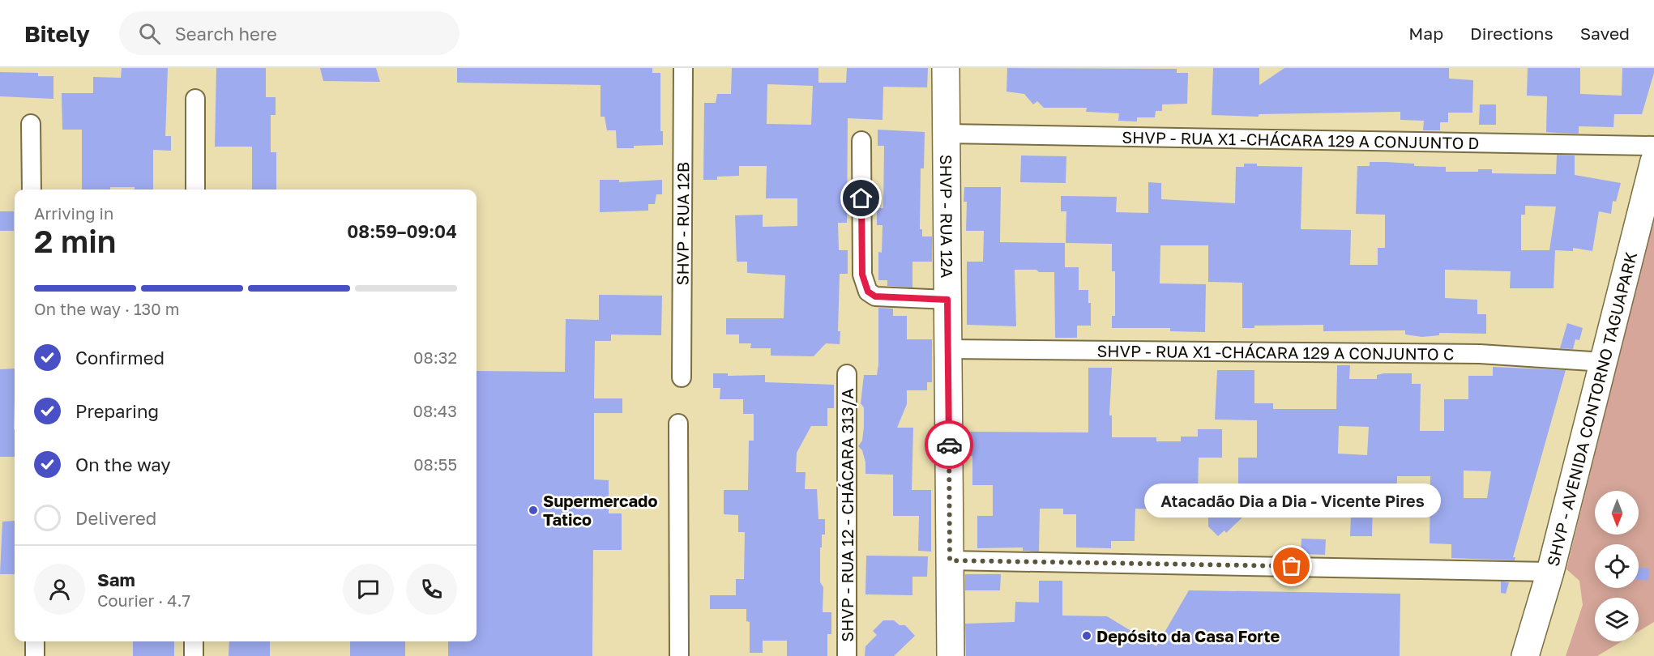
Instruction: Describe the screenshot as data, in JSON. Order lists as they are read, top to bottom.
{
  "streets": {
    "street": [
      "SHVP - RUA X1 -CHÁCARA 129 A CONJUNTO D",
      "SHVP - RUA 12A",
      "SHVP - RUA 12B",
      "SHVP - RUA X1 -CHÁCARA 129 A CONJUNTO C",
      "SHVP - AVENIDA CONTORNO TAGUAPARK",
      "SHVP - RUA 12 - CHÁCARA 313/A"
    ]
  },
  "crossings": [
    ["SHVP - RUA X1 -CHÁCARA 129 A CONJUNTO D", "SHVP - RUA 12A"],
    ["SHVP - RUA 12A", "SHVP - RUA X1 -CHÁCARA 129 A CONJUNTO C"],
    ["SHVP - RUA X1 -CHÁCARA 129 A CONJUNTO C", "SHVP - AVENIDA CONTORNO TAGUAPARK"]
  ],
  "places": ["Supermercado Tatico", "Atacadão Dia a Dia - Vicente Pires", "Depósito da Casa Forte"],
  "north": "bottom",
  "page": {
    "header": "Bitely",
    "search": "Search here",
    "nav": ["Map", "Directions", "Saved"],
    "heading": ["2 min", "Arriving in", "08:59–09:04"],
    "panel": ["Sam", "Courier · 4.7"],
    "bar": "On the way · 130 m",
    "list": [
      ["Confirmed", "08:32"],
      ["Preparing", "08:43"],
      ["On the way", "08:55"],
      "Delivered"
    ],
    "bubble": "Atacadão Dia a Dia - Vicente Pires"
  }
}
